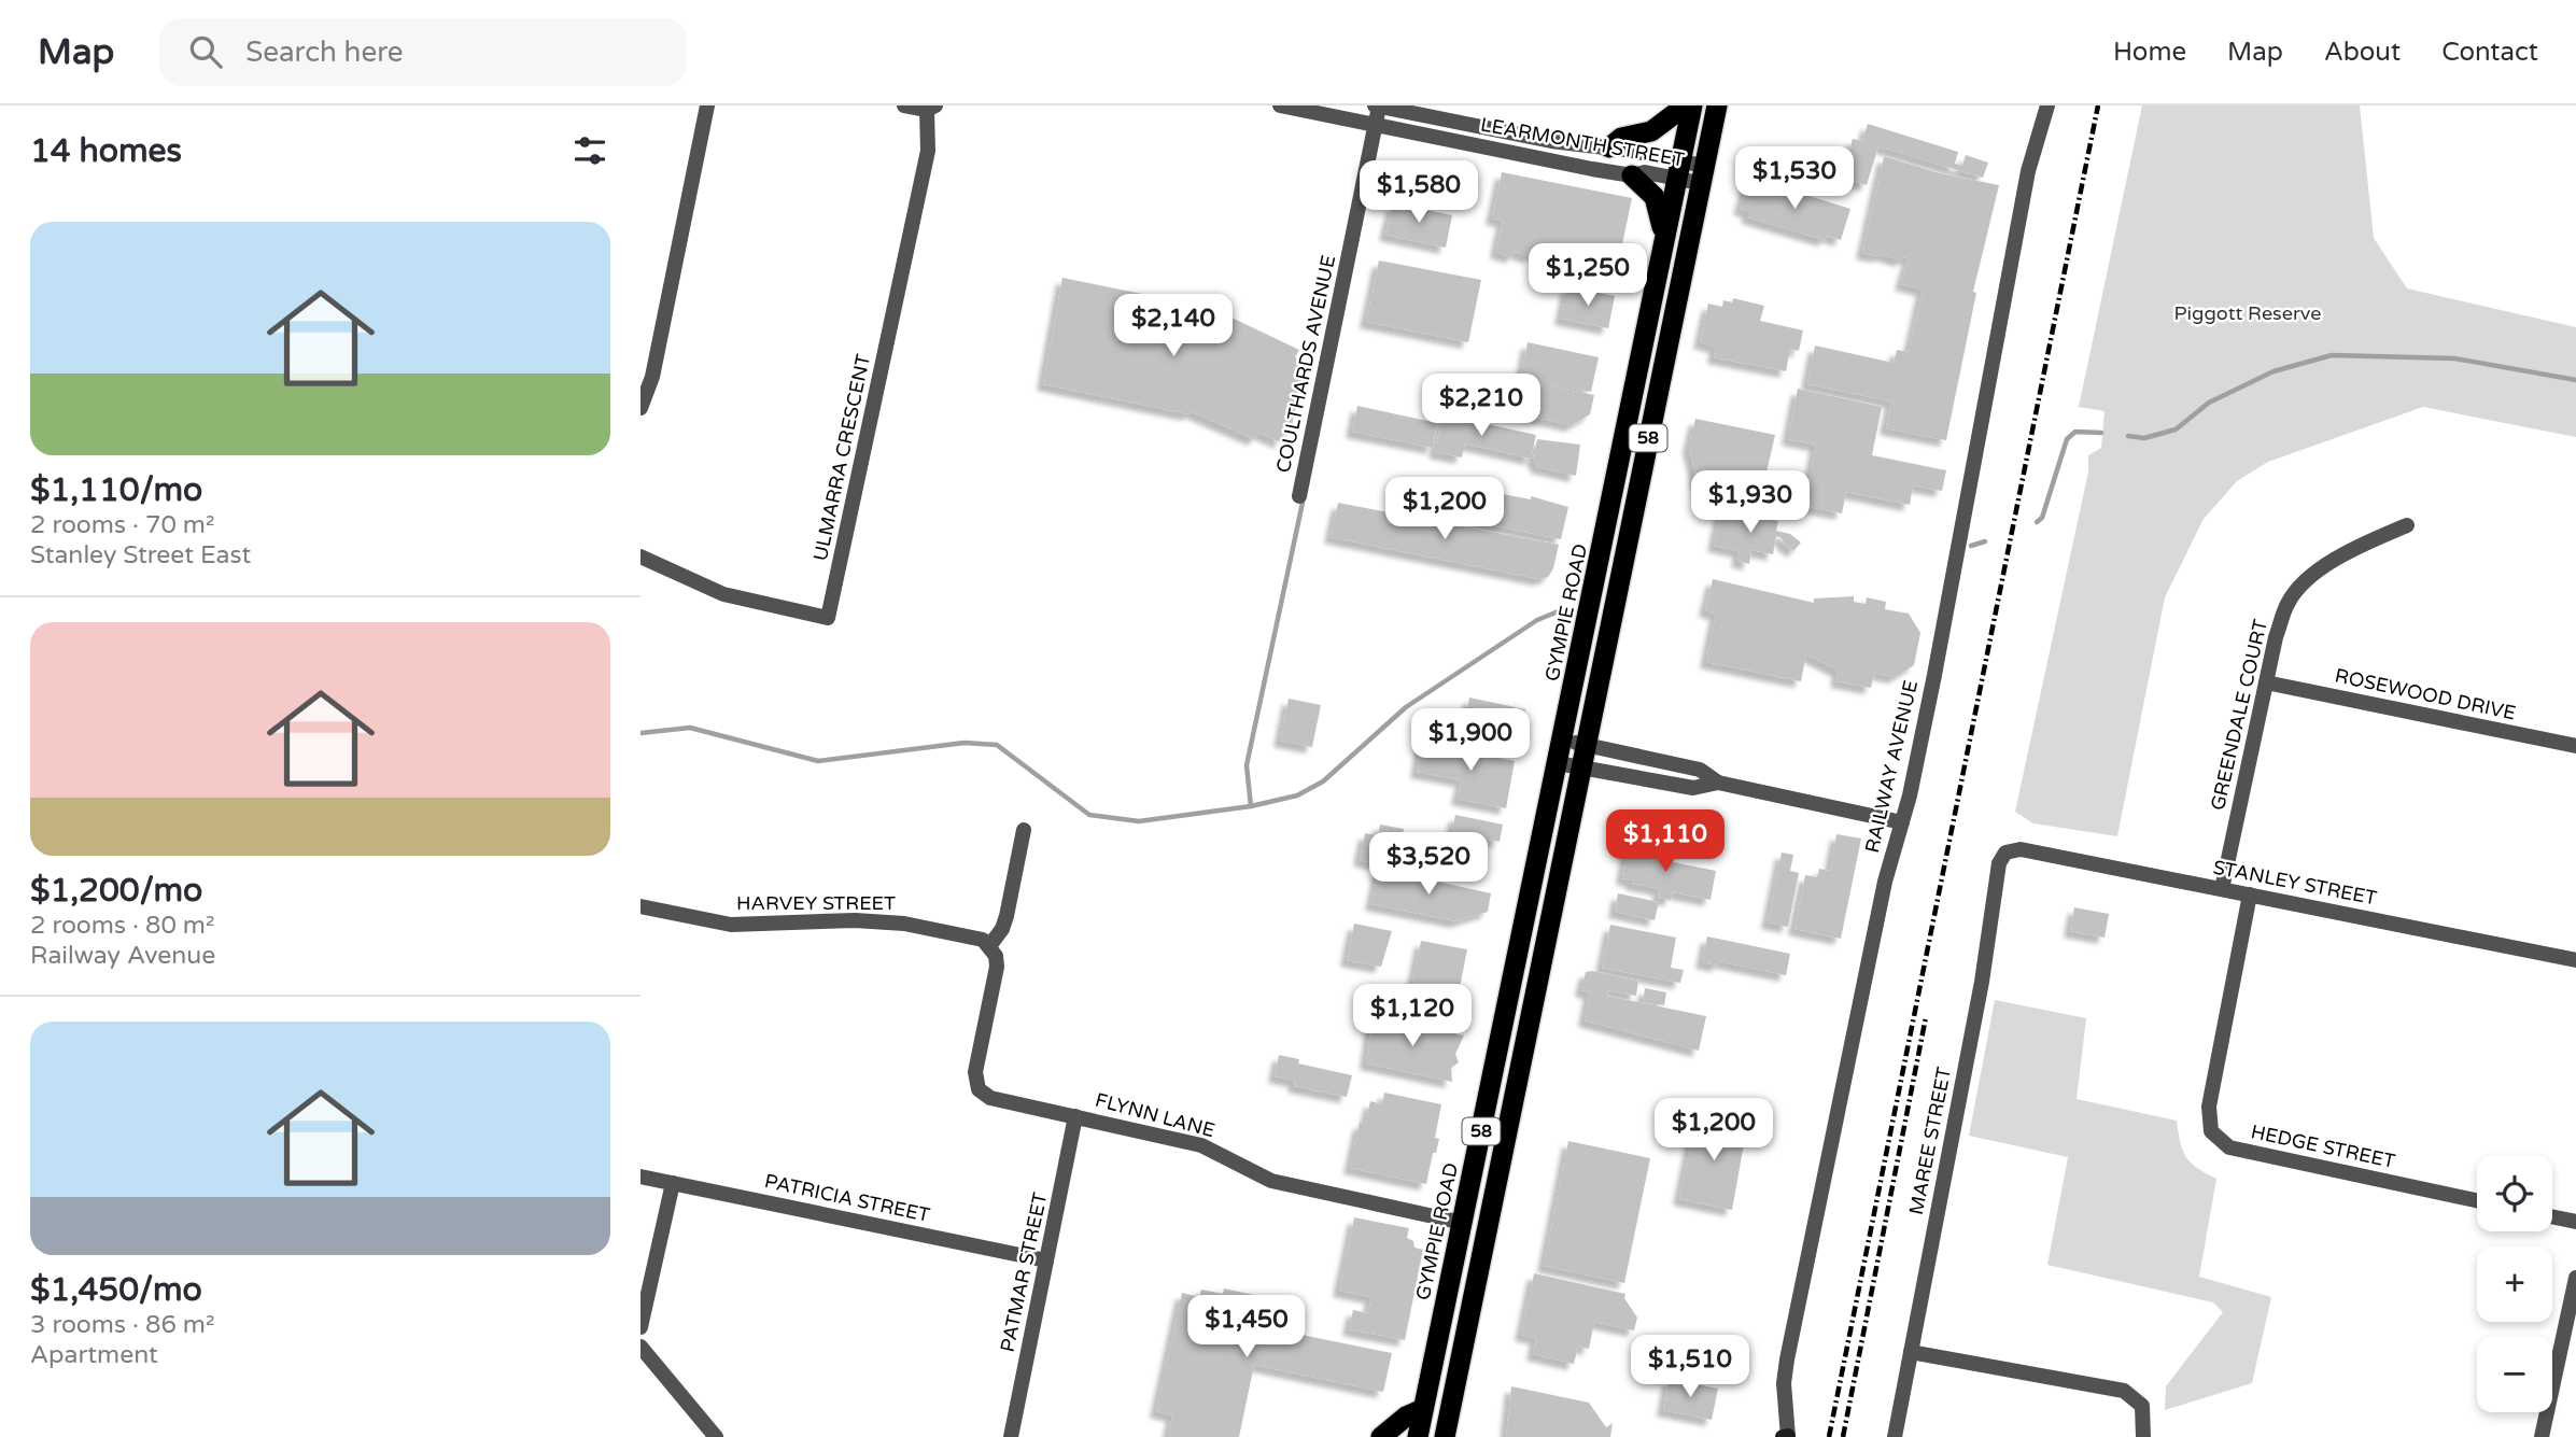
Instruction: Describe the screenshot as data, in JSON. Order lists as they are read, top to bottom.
{
  "streets": {
    "highway": ["58", "GYMPIE ROAD"],
    "street": [
      "LEARMONTH STREET",
      "COULTHARDS AVENUE",
      "ULMARRA CRESCENT",
      "ROSEWOOD DRIVE",
      "GREENDALE COURT",
      "RAILWAY AVENUE",
      "STANLEY STREET",
      "HARVEY STREET",
      "FLYNN LANE",
      "MAREE STREET",
      "HEDGE STREET",
      "PATRICIA STREET",
      "PATMAR STREET"
    ]
  },
  "crossings": [
    ["LEARMONTH STREET", "COULTHARDS AVENUE"],
    ["LEARMONTH STREET", "58"],
    ["LEARMONTH STREET", "GYMPIE ROAD"],
    ["GYMPIE ROAD", "FLYNN LANE"],
    ["ROSEWOOD DRIVE", "GREENDALE COURT"],
    ["GREENDALE COURT", "STANLEY STREET"],
    ["STANLEY STREET", "MAREE STREET"],
    ["STANLEY STREET", "HEDGE STREET"],
    ["HARVEY STREET", "FLYNN LANE"],
    ["FLYNN LANE", "PATMAR STREET"],
    ["PATRICIA STREET", "PATMAR STREET"]
  ],
  "parks": ["Piggott Reserve"],
  "page": {
    "header": "Map",
    "search": "Search here",
    "nav": [
      "Home",
      "Map",
      "About",
      "Contact"
    ],
    "heading": "14 homes",
    "price": [
      "$1,530",
      "$1,580",
      "$1,250",
      "$2,140",
      "$2,210",
      "$1,930",
      "$1,200",
      "$1,900",
      "$1,110",
      "$3,520",
      "$1,120",
      "$1,200",
      "$1,450",
      "$1,510"
    ],
    "list": [
      {
        "name": "$1,110/mo",
        "note": "2 rooms · 70 m² · Stanley Street East"
      },
      {
        "name": "$1,200/mo",
        "note": "2 rooms · 80 m² · Railway Avenue"
      },
      {
        "name": "$1,450/mo",
        "note": "3 rooms · 86 m² · Apartment"
      }
    ],
    "map_buttons": ["+", "−"]
  }
}
